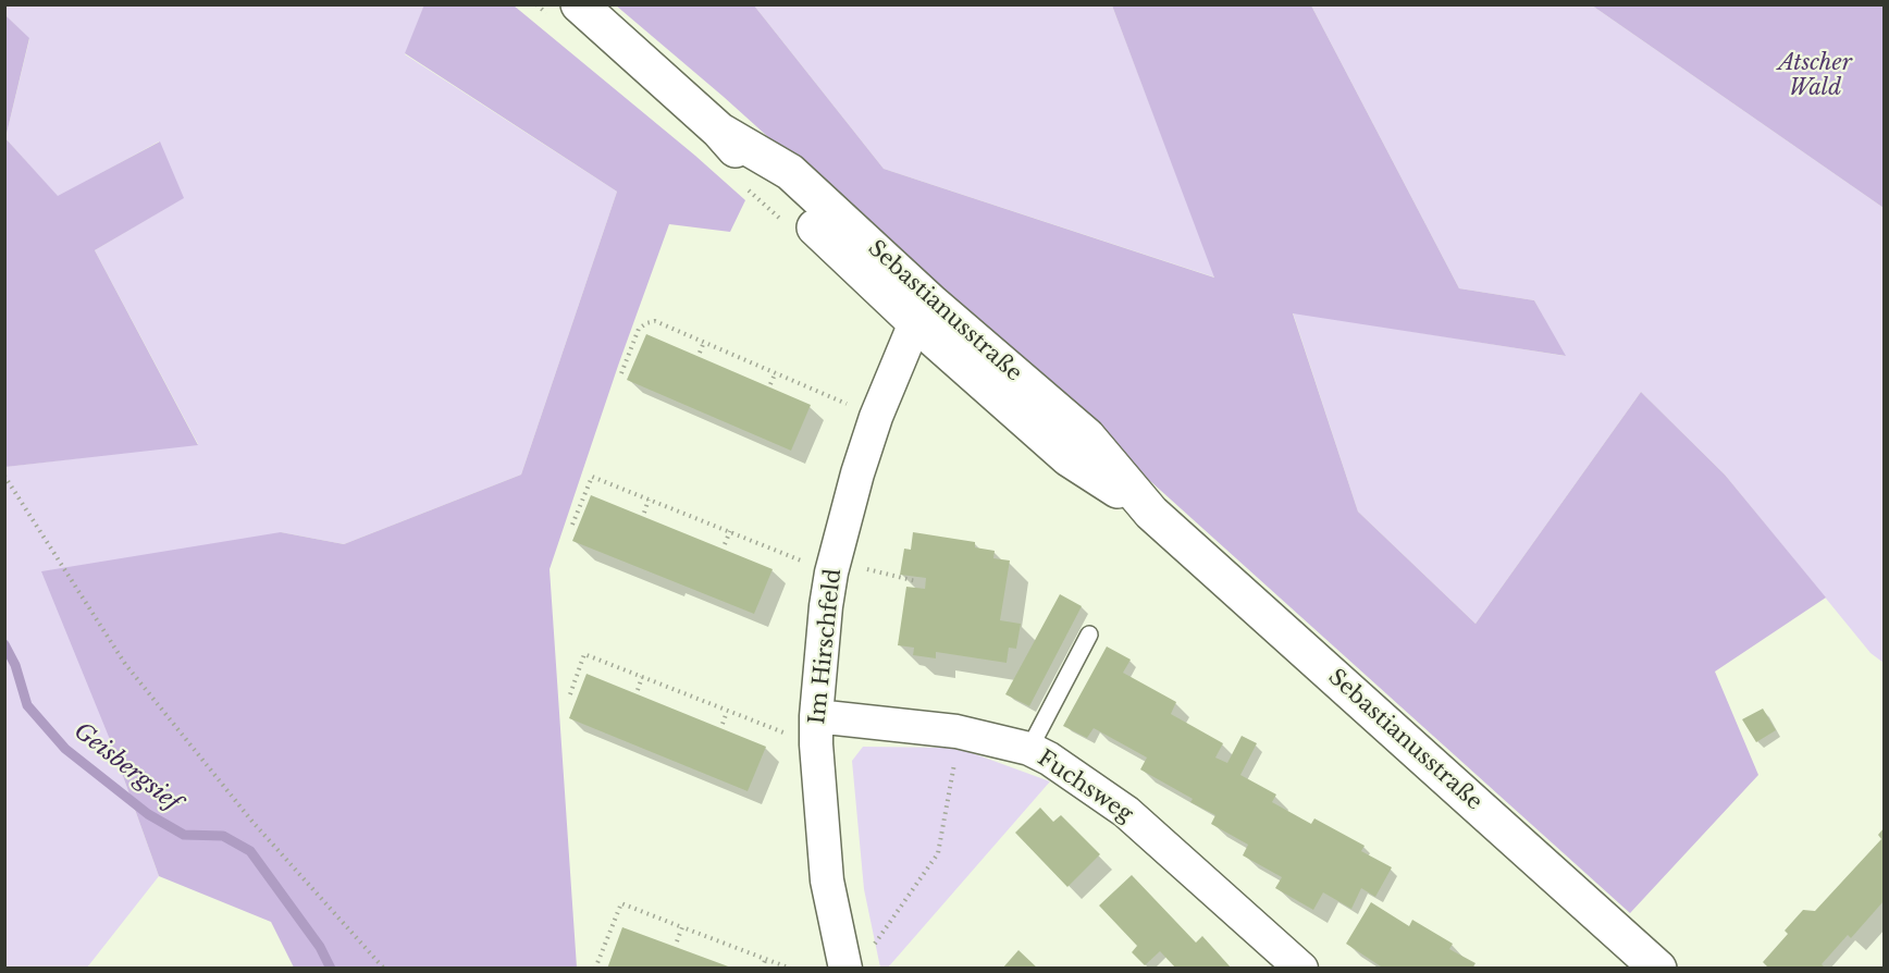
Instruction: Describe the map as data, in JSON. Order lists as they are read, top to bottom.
{
  "streets": {
    "main road": ["Sebastianusstraße"],
    "street": ["Im Hirschfeld", "Fuchsweg"]
  },
  "crossings": [
    ["Sebastianusstraße", "Im Hirschfeld"],
    ["Im Hirschfeld", "Fuchsweg"]
  ],
  "water": ["Geisbergsief"],
  "parks": ["Atscher Wald"]
}
